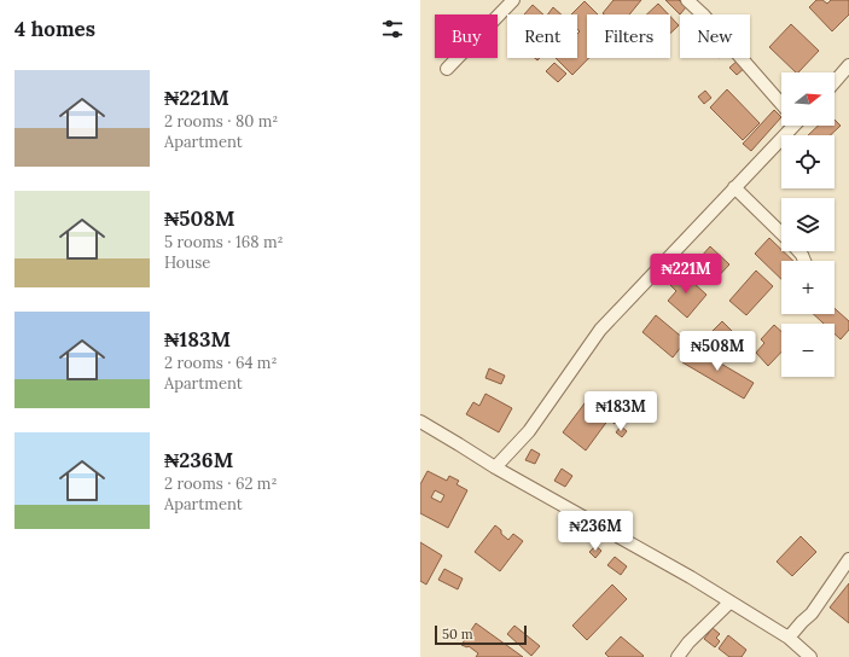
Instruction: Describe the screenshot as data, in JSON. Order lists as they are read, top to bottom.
{
  "scale_bar": "50 m",
  "north": "right",
  "page": {
    "heading": "4 homes",
    "chip": [
      "Buy",
      "Rent",
      "Filters",
      "New"
    ],
    "list": [
      {
        "name": "₦221M",
        "note": "2 rooms · 80 m² · Apartment"
      },
      {
        "name": "₦508M",
        "note": "5 rooms · 168 m² · House"
      },
      {
        "name": "₦183M",
        "note": "2 rooms · 64 m² · Apartment"
      },
      {
        "name": "₦236M",
        "note": "2 rooms · 62 m² · Apartment"
      }
    ],
    "map_buttons": ["+", "−"],
    "price": [
      "₦221M",
      "₦508M",
      "₦183M",
      "₦236M"
    ],
    "scale": "50 m"
  }
}
